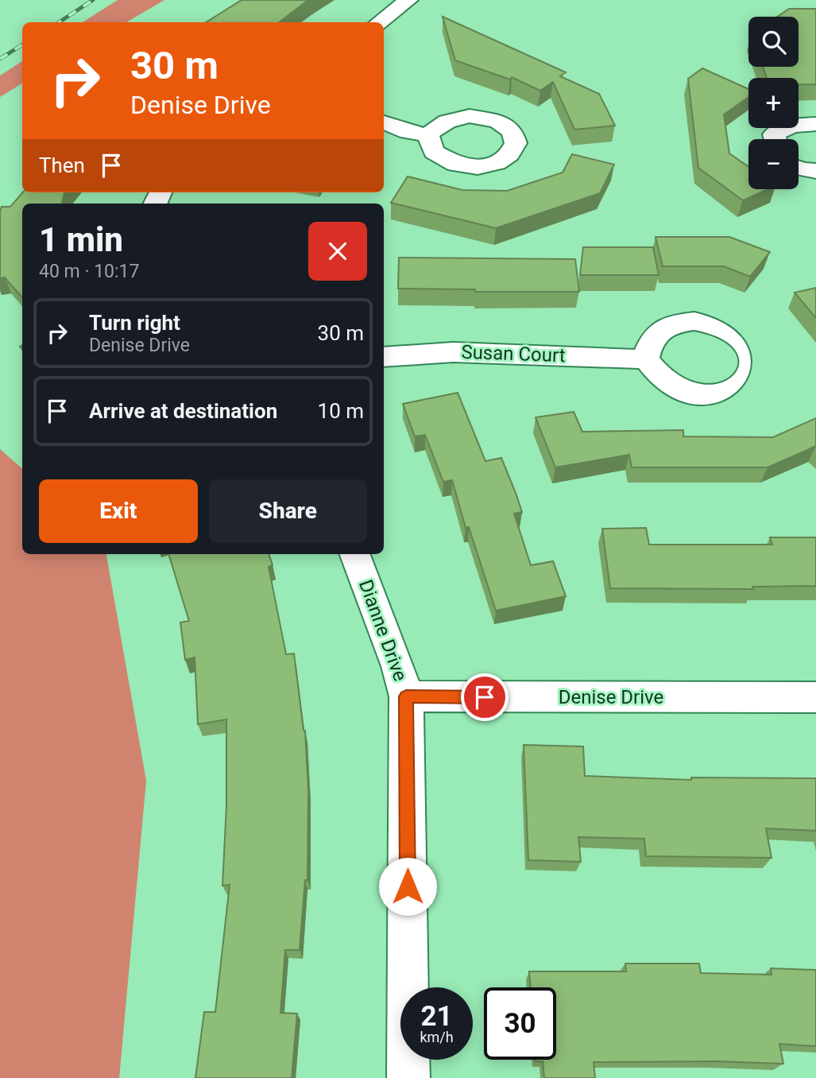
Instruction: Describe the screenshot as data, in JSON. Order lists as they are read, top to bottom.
{
  "streets": {
    "street": ["Susan Court", "Dianne Drive", "Denise Drive"]
  },
  "crossings": [
    ["Dianne Drive", "Denise Drive"]
  ],
  "page": {
    "map_buttons": ["+", "−"],
    "turn": ["30 m", "Denise Drive"],
    "then": "Then",
    "heading": ["1 min", "40 m · 10:17"],
    "list": [
      {
        "name": "Turn right",
        "note": "Denise Drive",
        "value": "30 m"
      },
      {
        "name": "Arrive at destination",
        "value": "10 m"
      }
    ],
    "buttons": ["Exit", "Share"],
    "speed": "21 km/h",
    "limit": "30"
  }
}
